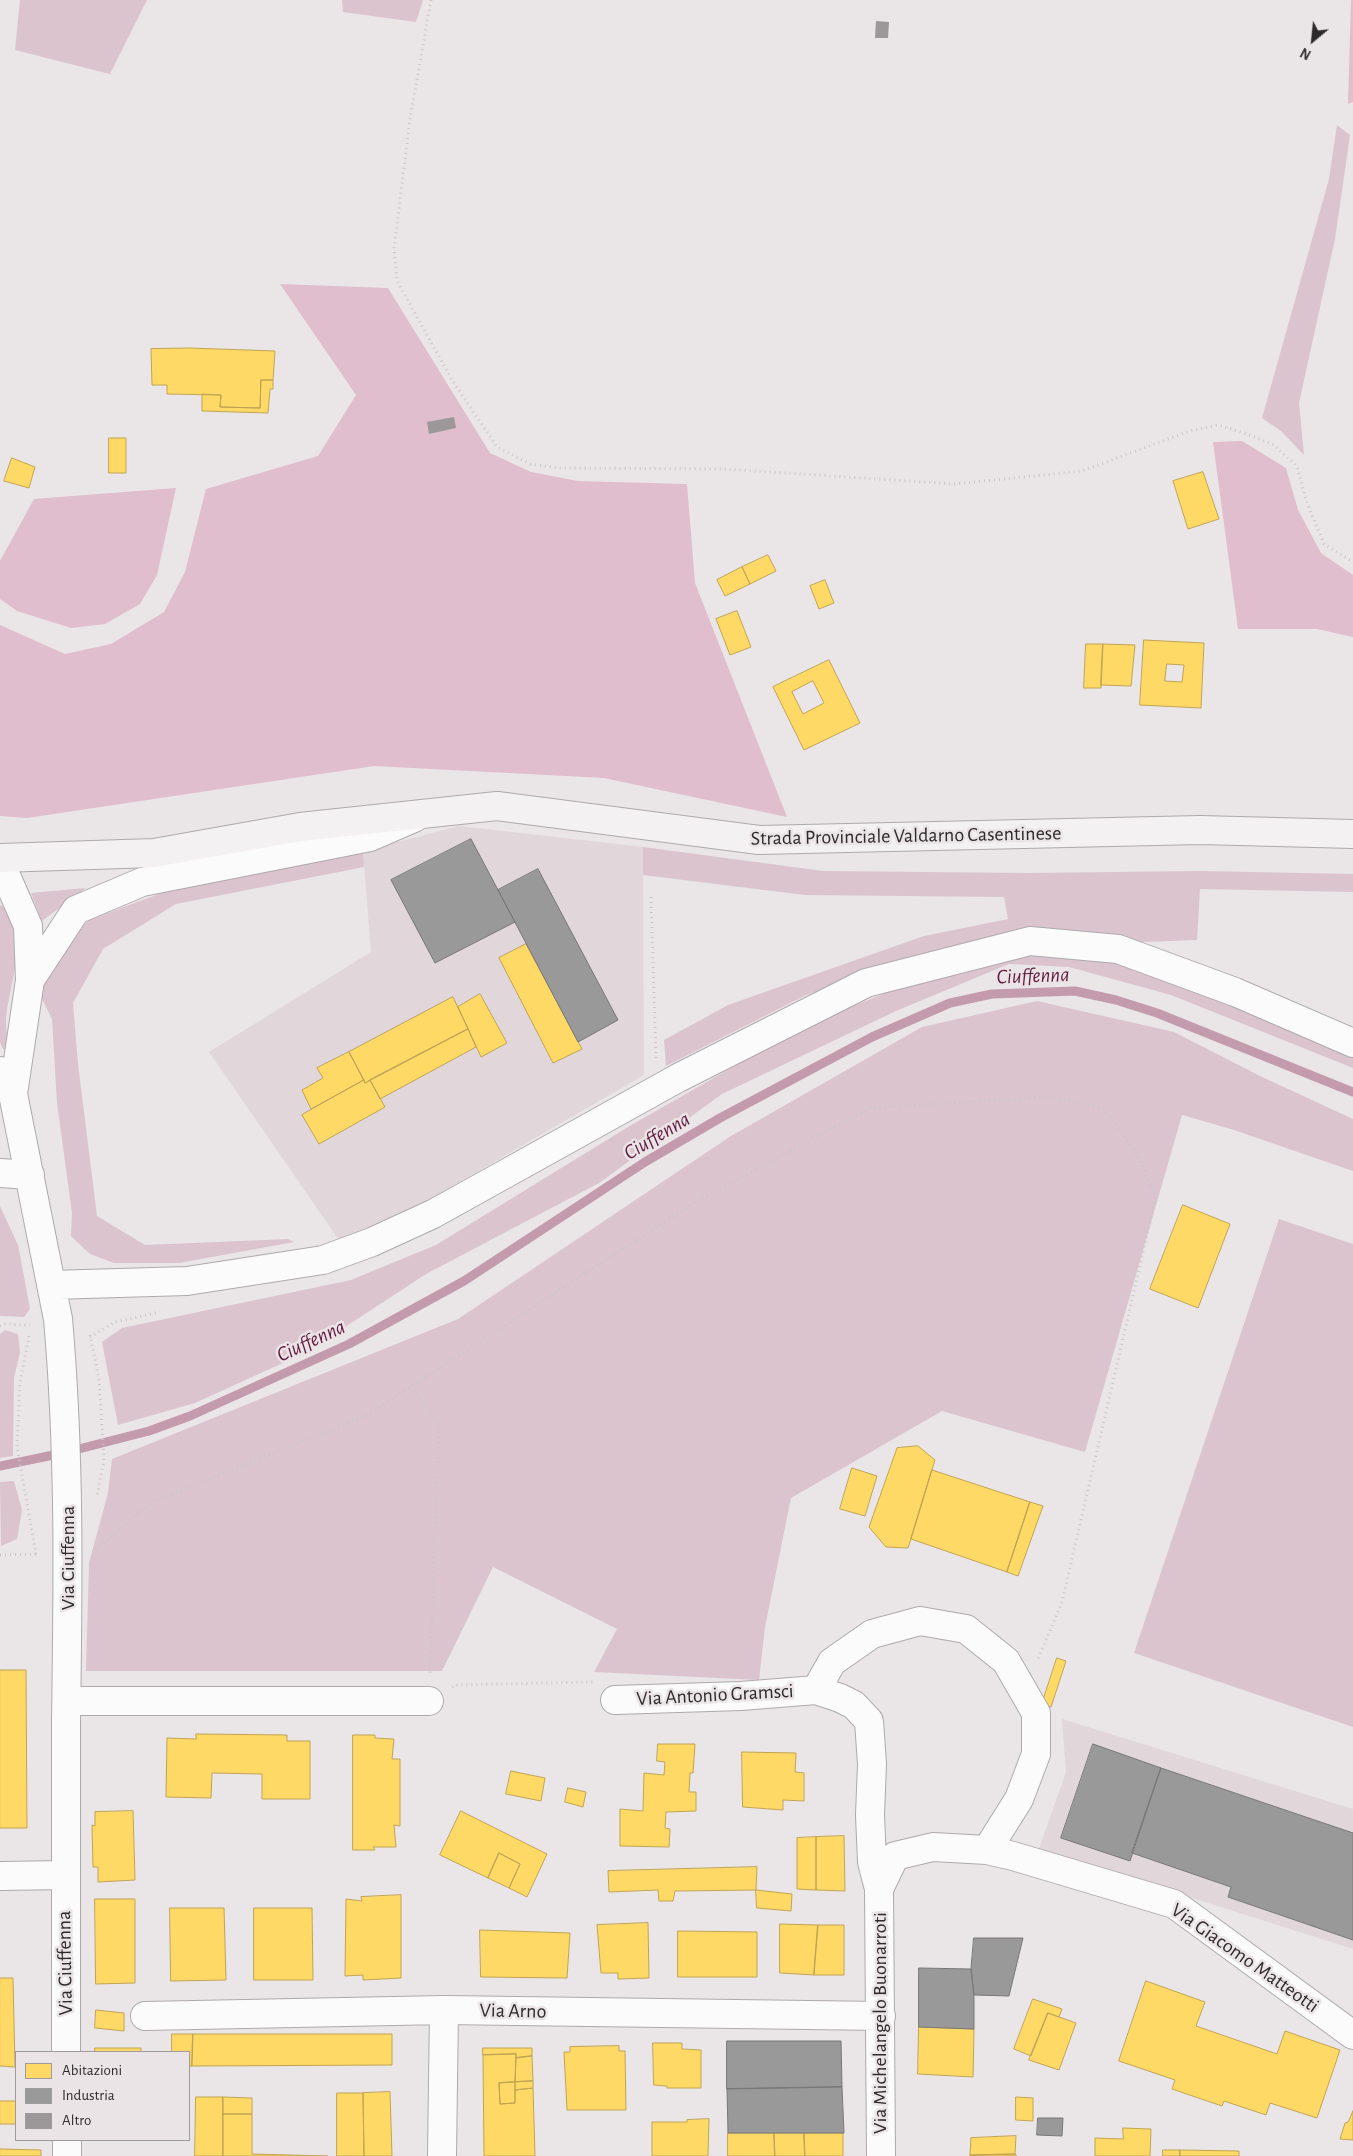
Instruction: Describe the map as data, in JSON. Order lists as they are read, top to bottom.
{
  "streets": {
    "main road": ["Strada Provinciale Valdarno Casentinese"],
    "street": [
      "Via Ciuffenna",
      "Via Antonio Gramsci",
      "Via Giacomo Matteotti",
      "Via Arno",
      "Via Michelangelo Buonarroti"
    ]
  },
  "crossings": [
    ["Strada Provinciale Valdarno Casentinese", "Via Ciuffenna"],
    ["Via Giacomo Matteotti", "Via Michelangelo Buonarroti"],
    ["Via Arno", "Via Michelangelo Buonarroti"]
  ],
  "water": ["Ciuffenna"],
  "legend": ["Abitazioni", "Industria", "Altro"],
  "north": "bottom left"
}
